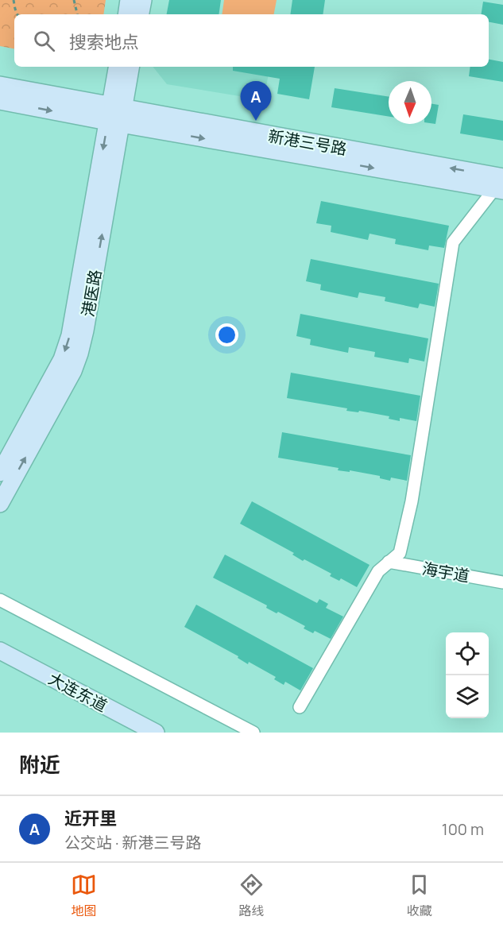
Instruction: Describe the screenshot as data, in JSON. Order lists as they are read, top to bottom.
{
  "streets": {
    "main road": ["新港三号路", "港医路", "大连东道"],
    "street": ["海宇道"]
  },
  "crossings": [
    ["新港三号路", "港医路"]
  ],
  "north": "bottom",
  "page": {
    "search": "搜索地点",
    "pins": "A",
    "heading": "附近",
    "list": [
      {
        "mark": "A",
        "name": "近开里",
        "note": "公交站 · 新港三号路",
        "value": "100 m"
      }
    ],
    "nav": ["地图", "路线", "收藏"]
  }
}
